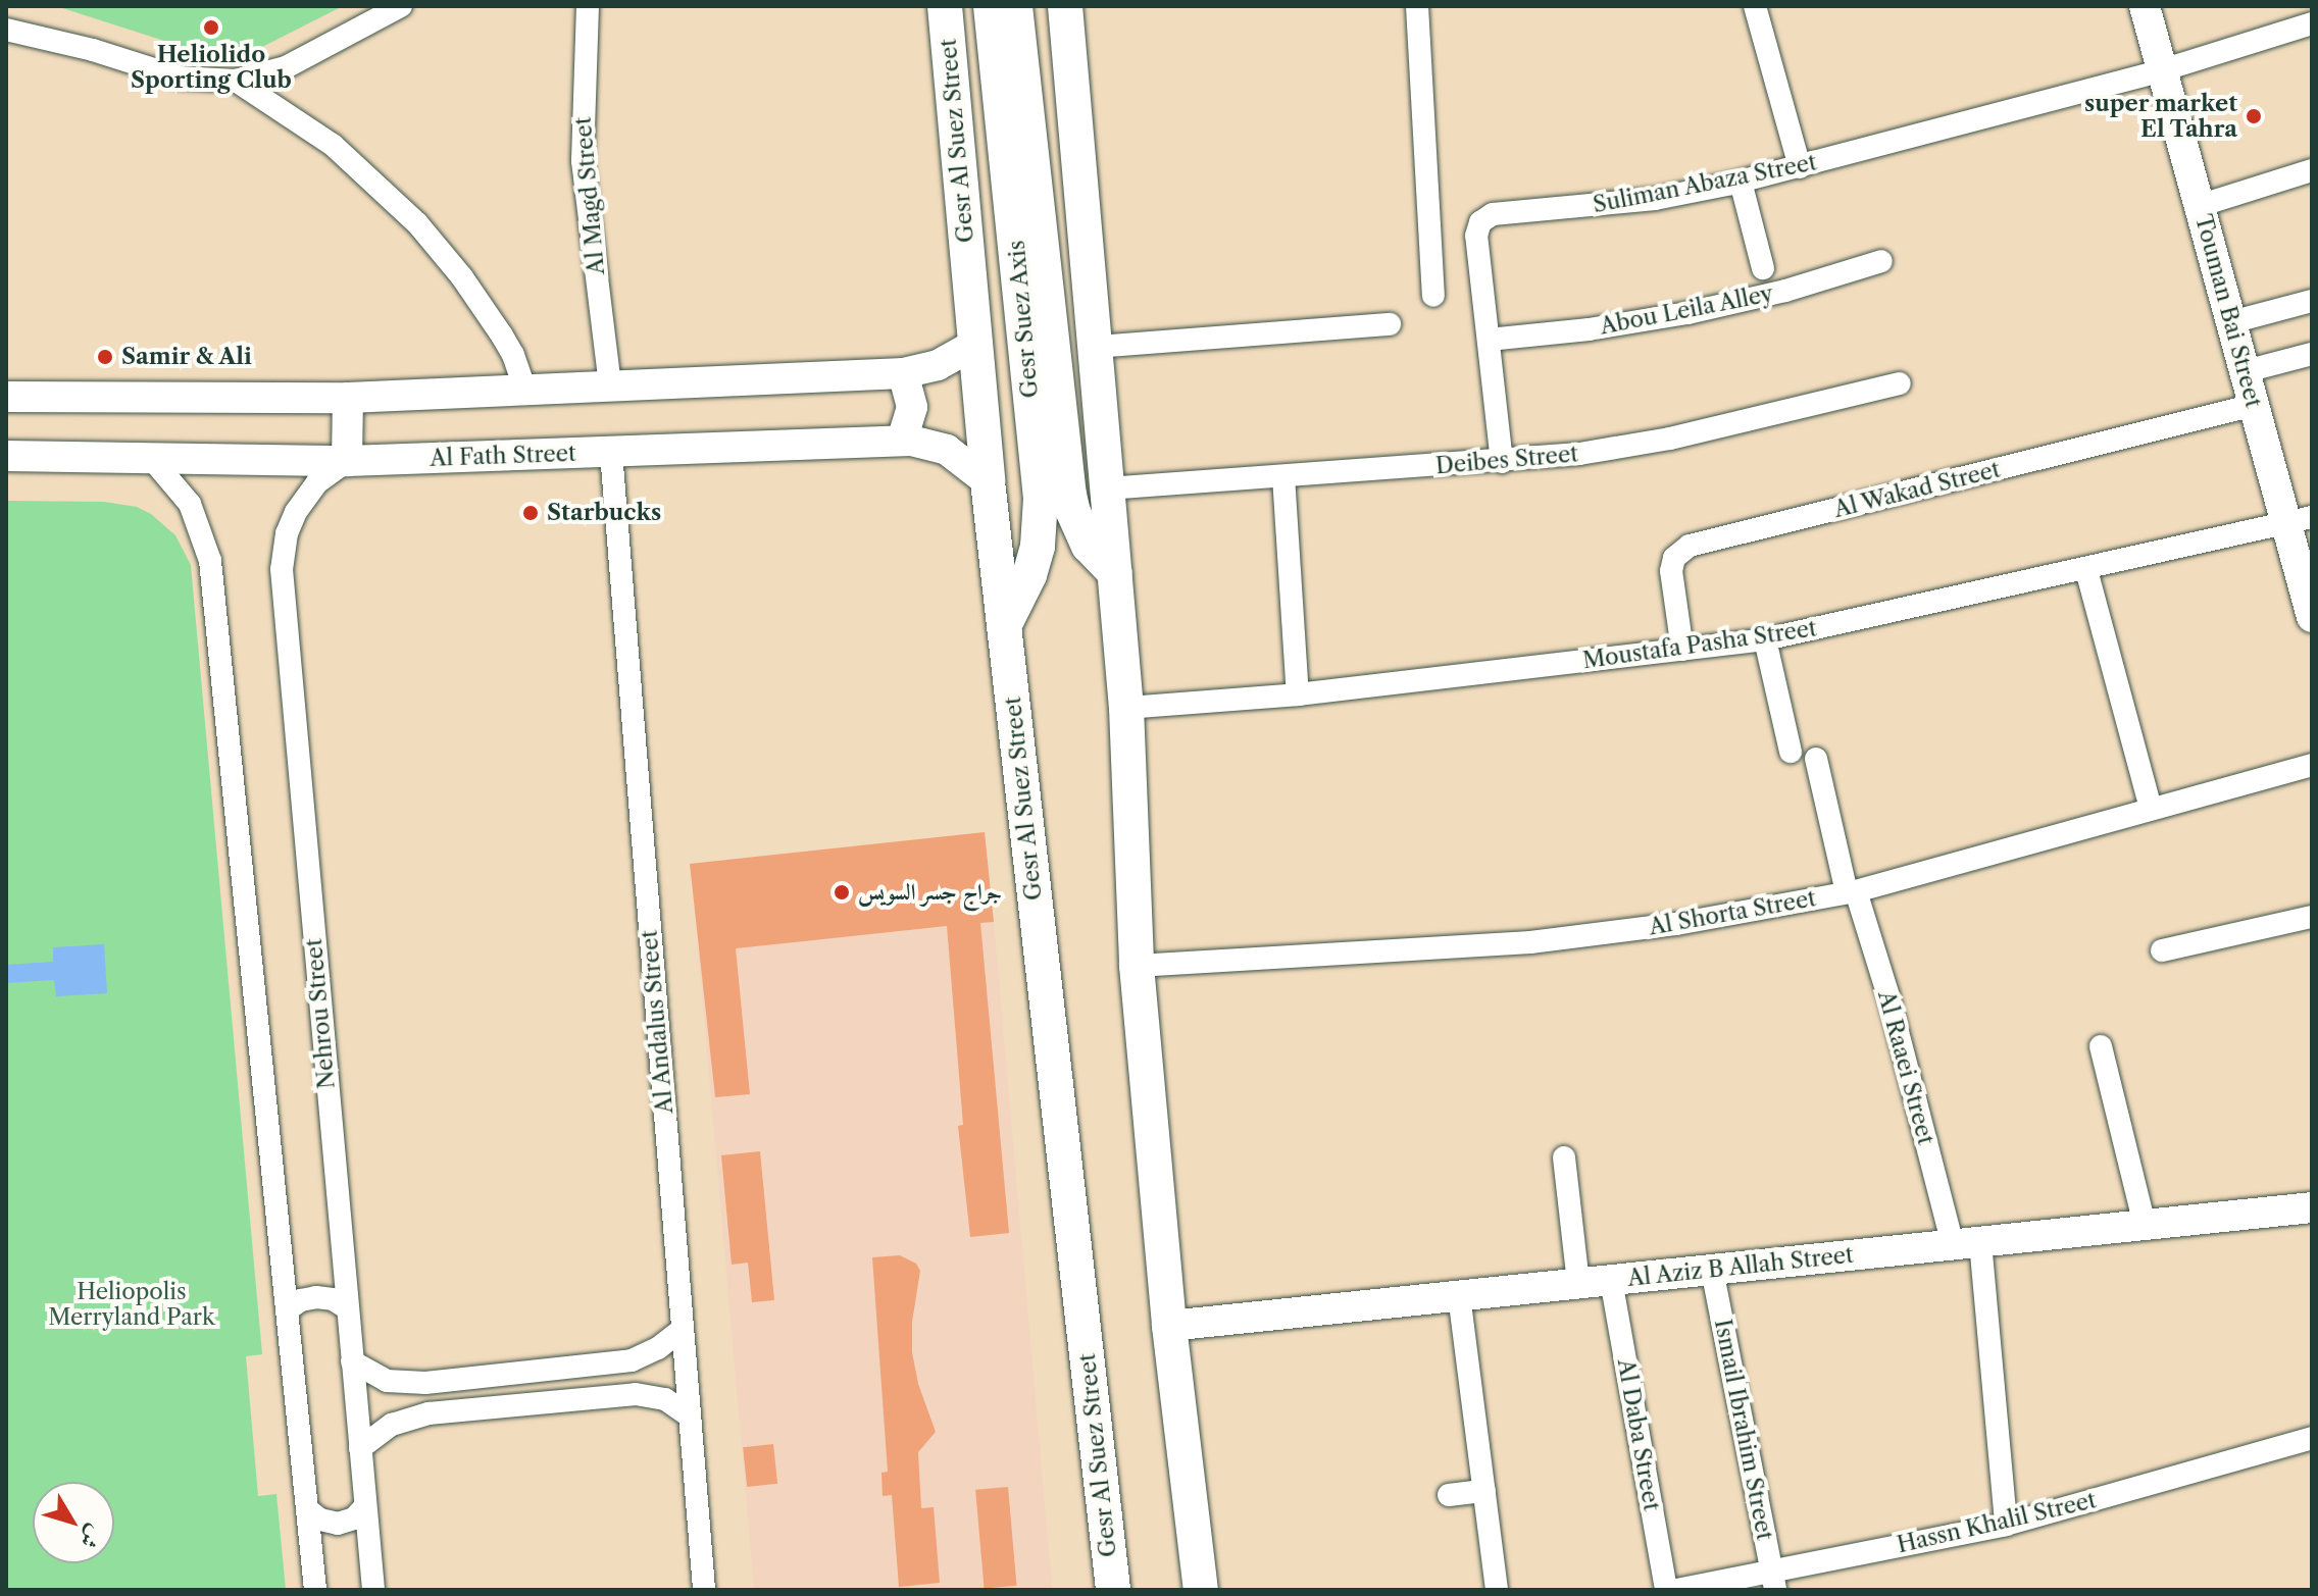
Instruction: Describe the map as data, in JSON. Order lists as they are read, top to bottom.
{
  "streets": {
    "main road": [
      "Gesr Al Suez Street",
      "Touman Bai Street",
      "Gesr Suez Axis",
      "Al Fath Street",
      "Al Aziz B Allah Street"
    ],
    "street": [
      "Suliman Abaza Street",
      "Al Magd Street",
      "Abou Leila Alley",
      "Deibes Street",
      "Al Wakad Street",
      "Moustafa Pasha Street",
      "Al Shorta Street",
      "Nehrou Street",
      "Al Andalus Street",
      "Al Raaei Street",
      "Ismail Ibrahim Street",
      "Al Daba Street",
      "Hassn Khalil Street"
    ]
  },
  "crossings": [
    ["Gesr Al Suez Street", "Gesr Suez Axis"],
    ["Gesr Al Suez Street", "Al Fath Street"],
    ["Suliman Abaza Street", "Abou Leila Alley"],
    ["Suliman Abaza Street", "Touman Bai Street"],
    ["Suliman Abaza Street", "Deibes Street"],
    ["Touman Bai Street", "Al Wakad Street"],
    ["Touman Bai Street", "Moustafa Pasha Street"],
    ["Al Fath Street", "Nehrou Street"],
    ["Al Fath Street", "Al Andalus Street"],
    ["Al Wakad Street", "Moustafa Pasha Street"],
    ["Al Shorta Street", "Al Raaei Street"],
    ["Al Raaei Street", "Al Aziz B Allah Street"],
    ["Al Raaei Street", "Hassn Khalil Street"],
    ["Al Aziz B Allah Street", "Ismail Ibrahim Street"],
    ["Al Aziz B Allah Street", "Al Daba Street"],
    ["Ismail Ibrahim Street", "Hassn Khalil Street"]
  ],
  "parks": ["Heliopolis Merryland Park"],
  "places": [
    "Heliolido Sporting Club",
    "super market El Tahra",
    "Samir & Ali",
    "Starbucks",
    "جراج جسر السويس"
  ],
  "north": "bottom right"
}
